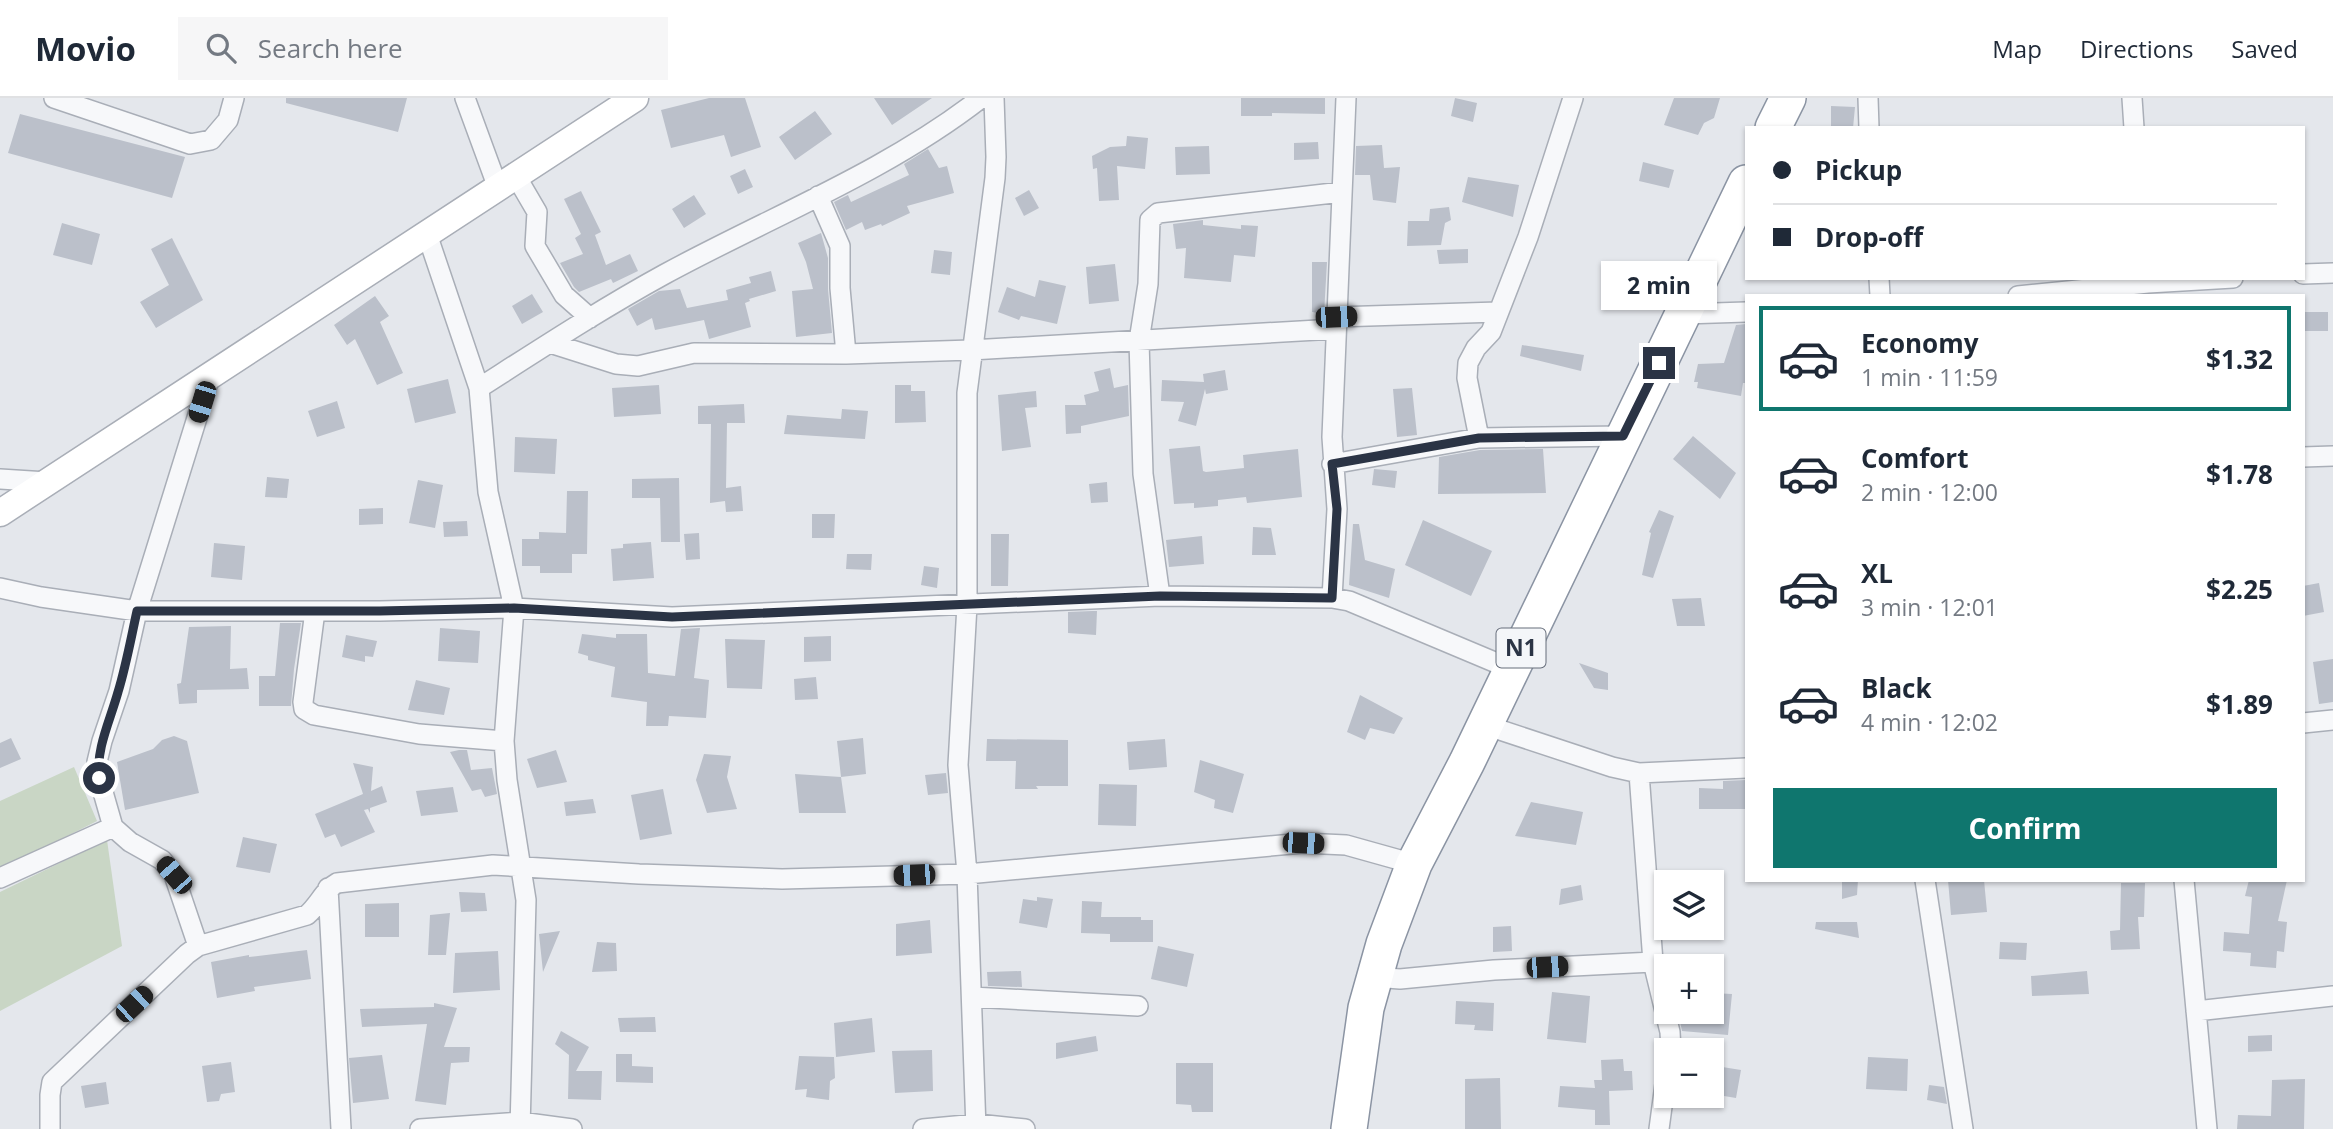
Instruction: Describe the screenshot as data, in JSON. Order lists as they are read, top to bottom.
{
  "streets": {
    "highway": ["N1"]
  },
  "page": {
    "header": "Movio",
    "search": "Search here",
    "nav": ["Map", "Directions", "Saved"],
    "banner": ["Pickup", "Drop-off"],
    "bubble": "2 min",
    "list": [
      {
        "name": "Economy",
        "note": "1 min · 11:59",
        "value": "$1.32"
      },
      {
        "name": "Comfort",
        "note": "2 min · 12:00",
        "value": "$1.78"
      },
      {
        "name": "XL",
        "note": "3 min · 12:01",
        "value": "$2.25"
      },
      {
        "name": "Black",
        "note": "4 min · 12:02",
        "value": "$1.89"
      }
    ],
    "buttons": "Confirm",
    "map_buttons": ["+", "−"]
  }
}
